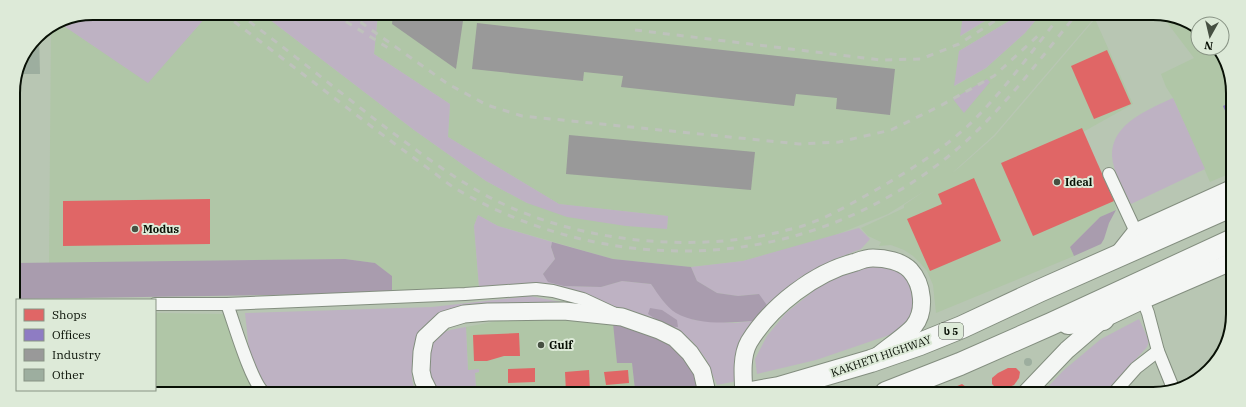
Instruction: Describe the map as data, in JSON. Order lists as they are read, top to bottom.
{
  "streets": {
    "highway": ["ს 5", "KAKHETI HIGHWAY"]
  },
  "places": ["Ideal", "Modus", "Gulf"],
  "legend": [
    "Shops",
    "Offices",
    "Industry",
    "Other"
  ],
  "north": "bottom"
}
